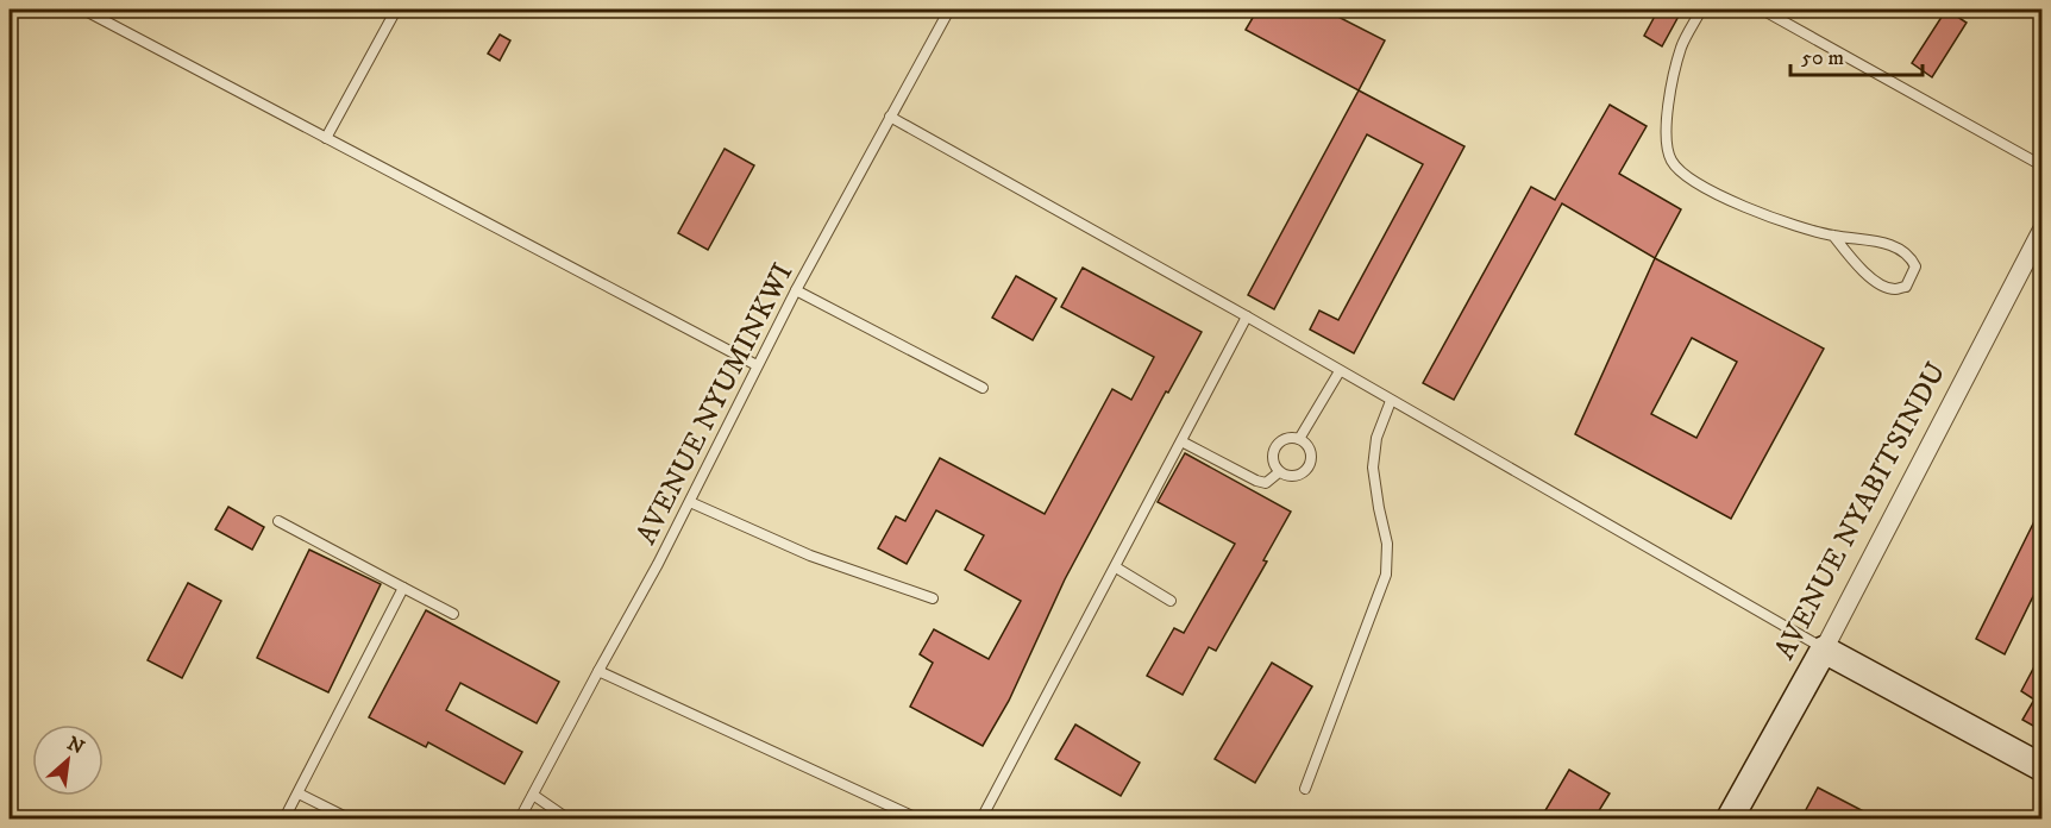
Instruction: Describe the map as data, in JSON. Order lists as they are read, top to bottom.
{
  "streets": {
    "street": ["AVENUE NYABITSINDU"],
    "lane": ["AVENUE NYUMINKWI"]
  },
  "scale_bar": "50 m",
  "north": "top right"
}
